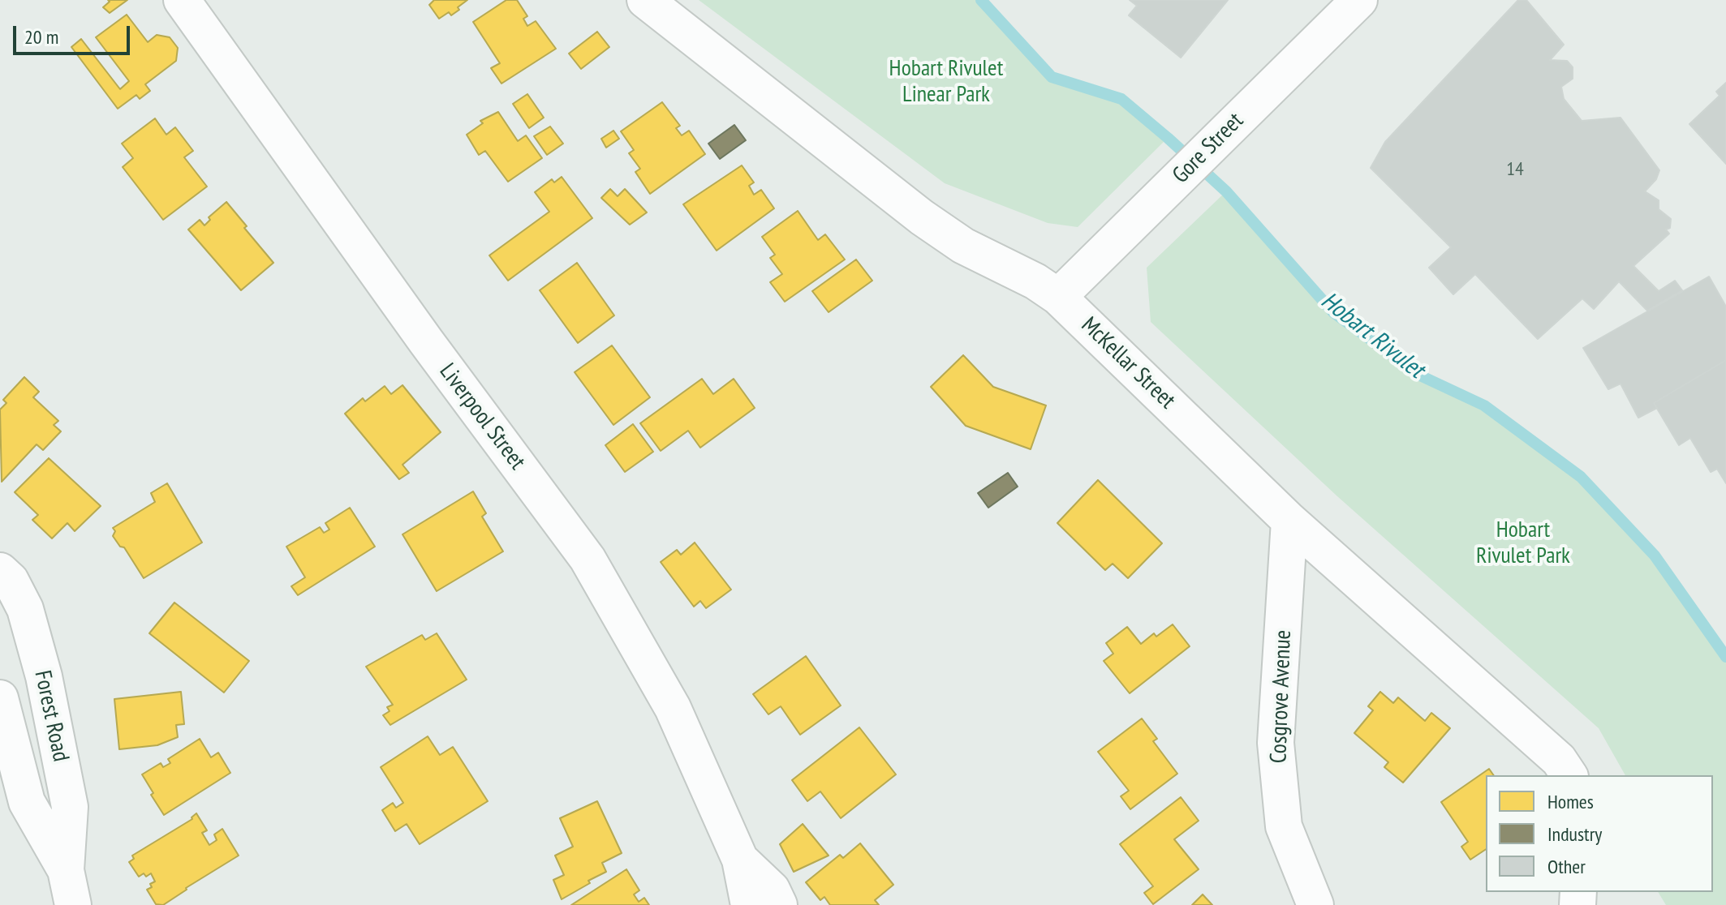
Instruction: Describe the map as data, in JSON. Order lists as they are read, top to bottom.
{
  "streets": {
    "street": [
      "Gore Street",
      "McKellar Street",
      "Liverpool Street",
      "Cosgrove Avenue",
      "Forest Road"
    ]
  },
  "crossings": [
    ["Gore Street", "McKellar Street"],
    ["McKellar Street", "Cosgrove Avenue"]
  ],
  "water": ["Hobart Rivulet"],
  "parks": ["Hobart Rivulet Linear Park", "Hobart Rivulet Park"],
  "house_numbers": ["14"],
  "legend": ["Homes", "Industry", "Other"],
  "scale_bar": "20 m"
}
